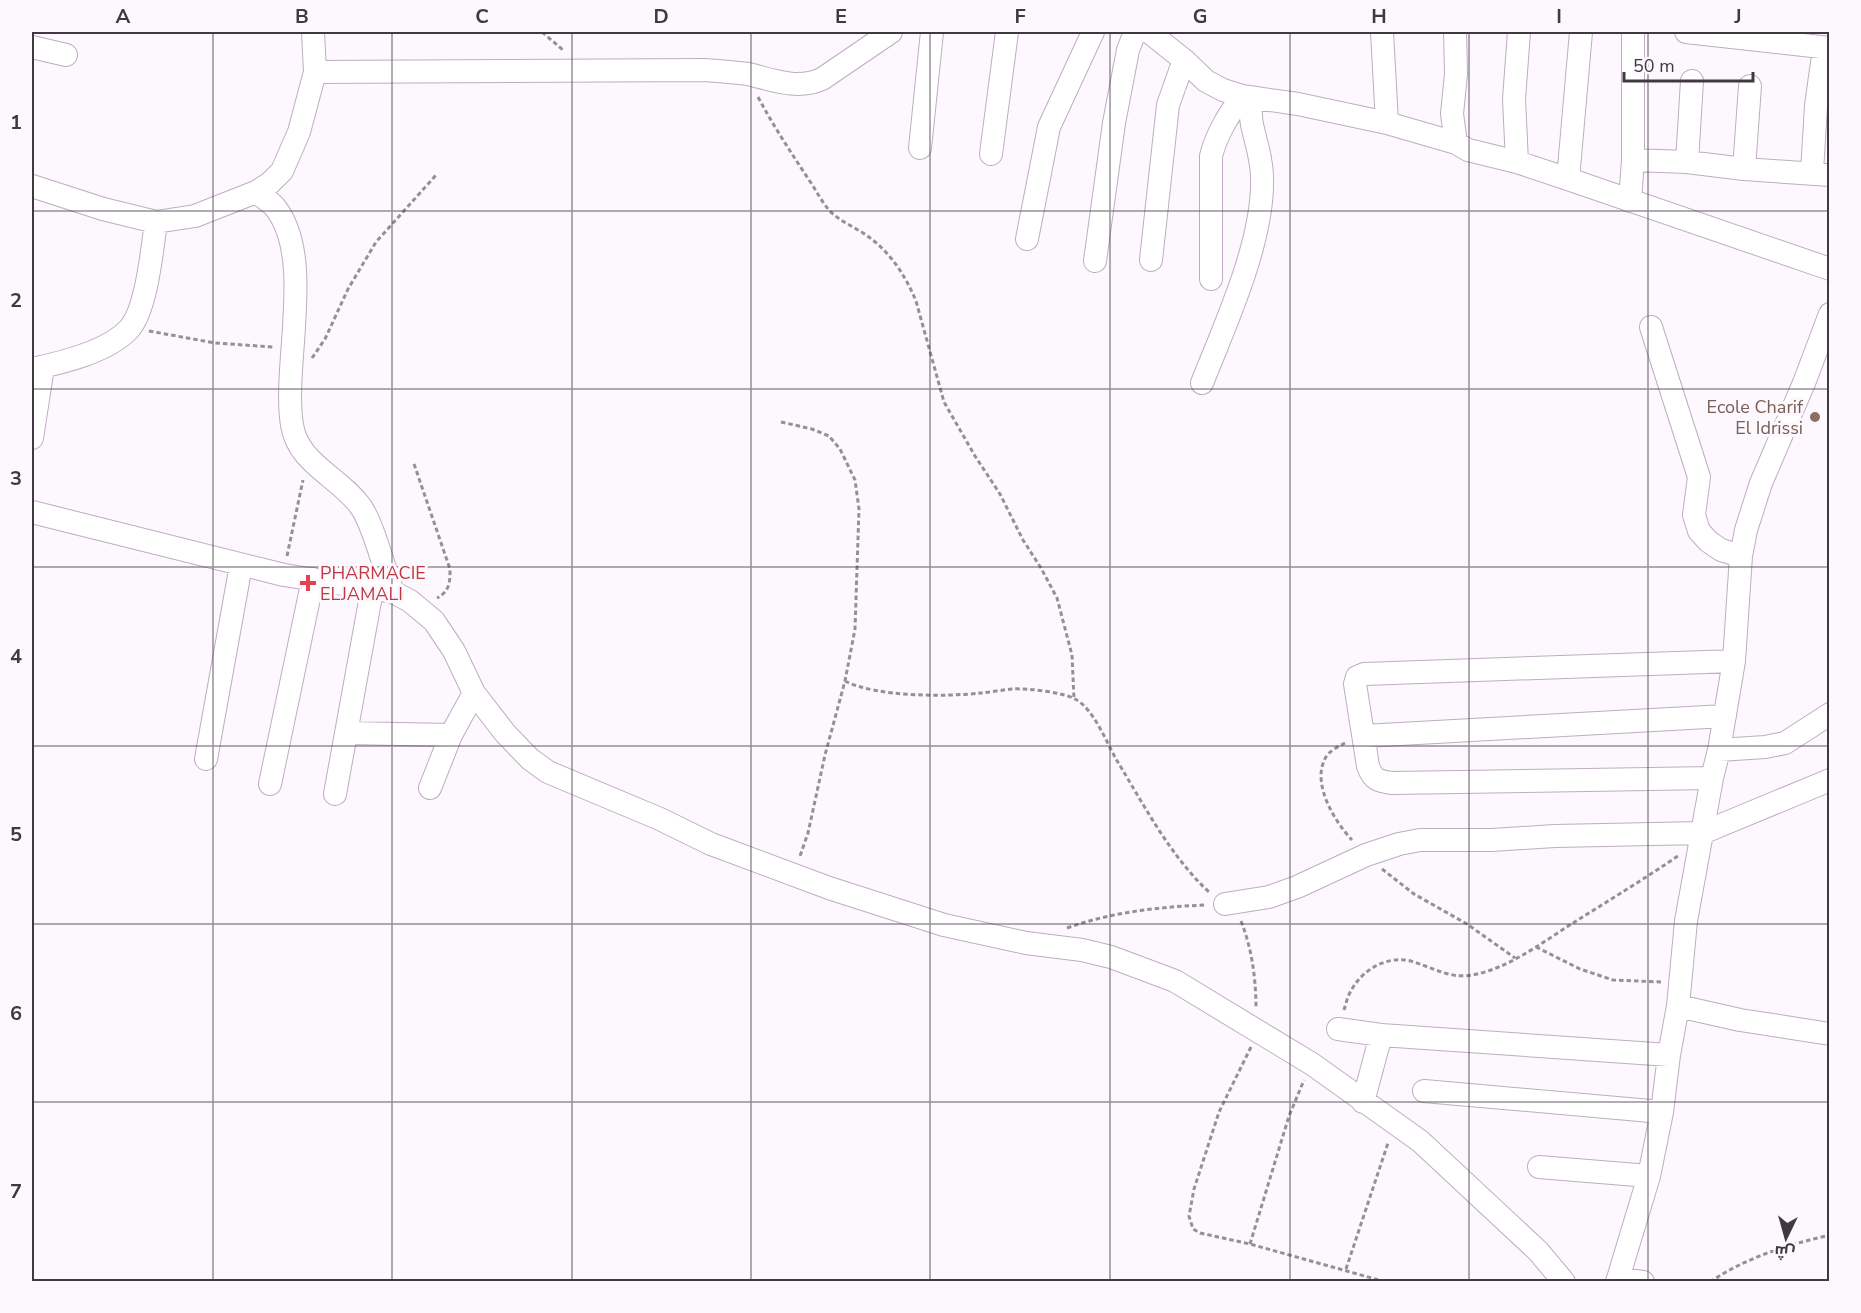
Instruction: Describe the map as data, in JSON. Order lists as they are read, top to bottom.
{
  "places": {
    "other": ["Ecole Charif El Idrissi"],
    "health": ["PHARMACIE ELJAMALI"]
  },
  "scale_bar": "50 m",
  "north": "bottom",
  "grid": {
    "columns": [
      "A",
      "B",
      "C",
      "D",
      "E",
      "F",
      "G",
      "H",
      "I",
      "J"
    ],
    "rows": [
      "1",
      "2",
      "3",
      "4",
      "5",
      "6",
      "7"
    ]
  }
}
